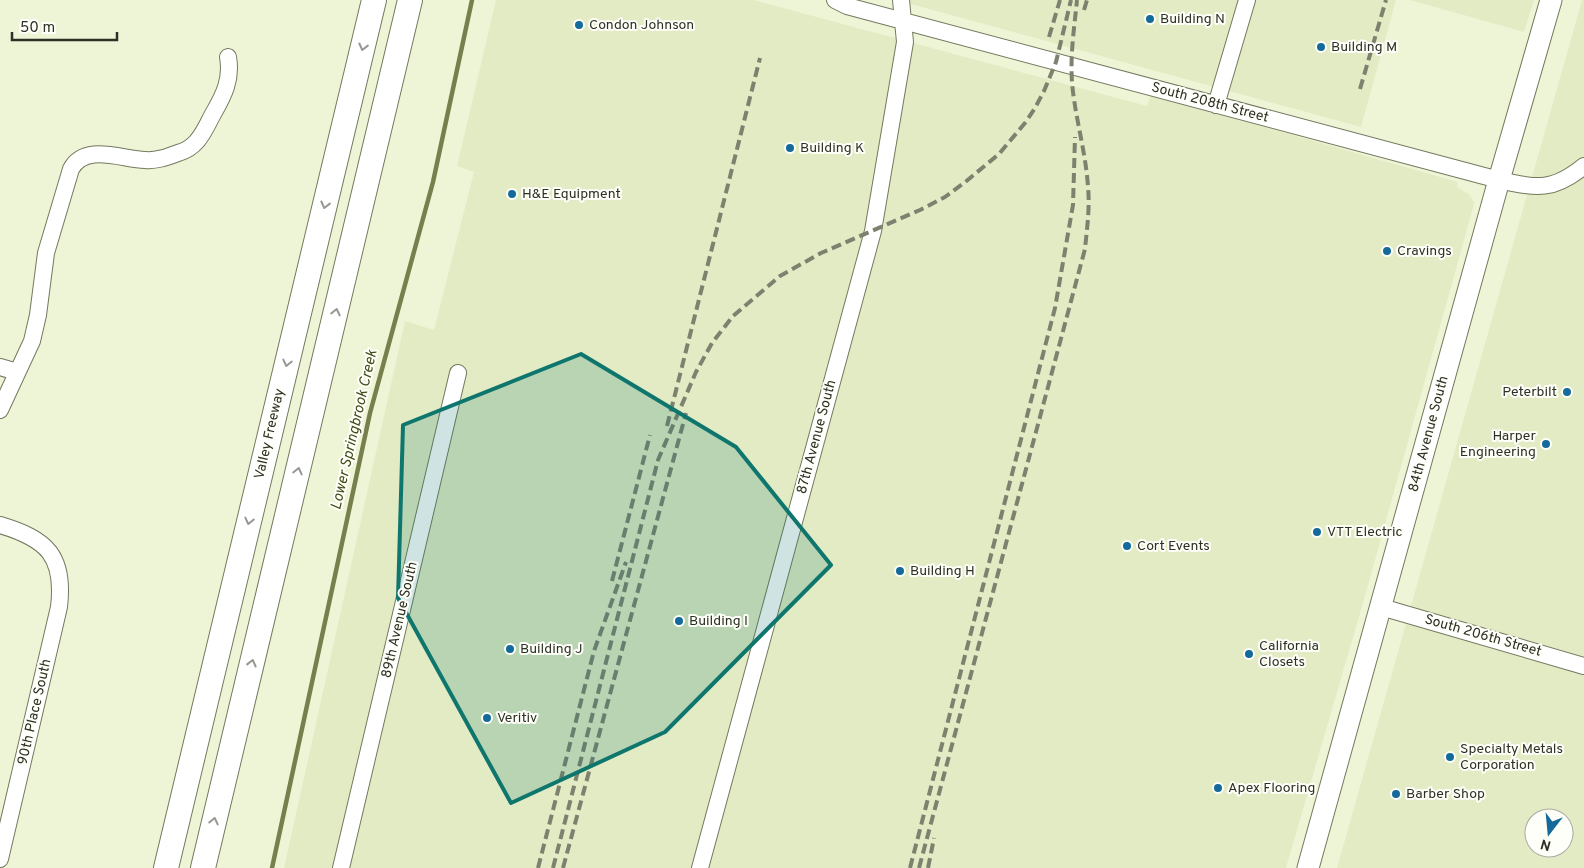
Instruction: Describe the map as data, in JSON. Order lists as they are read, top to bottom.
{
  "streets": {
    "highway": ["Valley Freeway"],
    "main road": ["84th Avenue South"],
    "street": [
      "South 208th Street",
      "87th Avenue South",
      "89th Avenue South",
      "South 206th Street",
      "90th Place South"
    ]
  },
  "crossings": [
    ["South 208th Street", "84th Avenue South"],
    ["South 208th Street", "87th Avenue South"],
    ["84th Avenue South", "South 206th Street"]
  ],
  "water": ["Lower Springbrook Creek"],
  "places": [
    "Building N",
    "Condon Johnson",
    "Building M",
    "Building K",
    "H&E Equipment",
    "Cravings",
    "Peterbilt",
    "Harper Engineering",
    "VTT Electric",
    "Cort Events",
    "Building H",
    "Building I",
    "Building J",
    "California Closets",
    "Veritiv",
    "Specialty Metals Corporation",
    "Apex Flooring",
    "Barber Shop"
  ],
  "scale_bar": "50 m",
  "north": "bottom"
}
